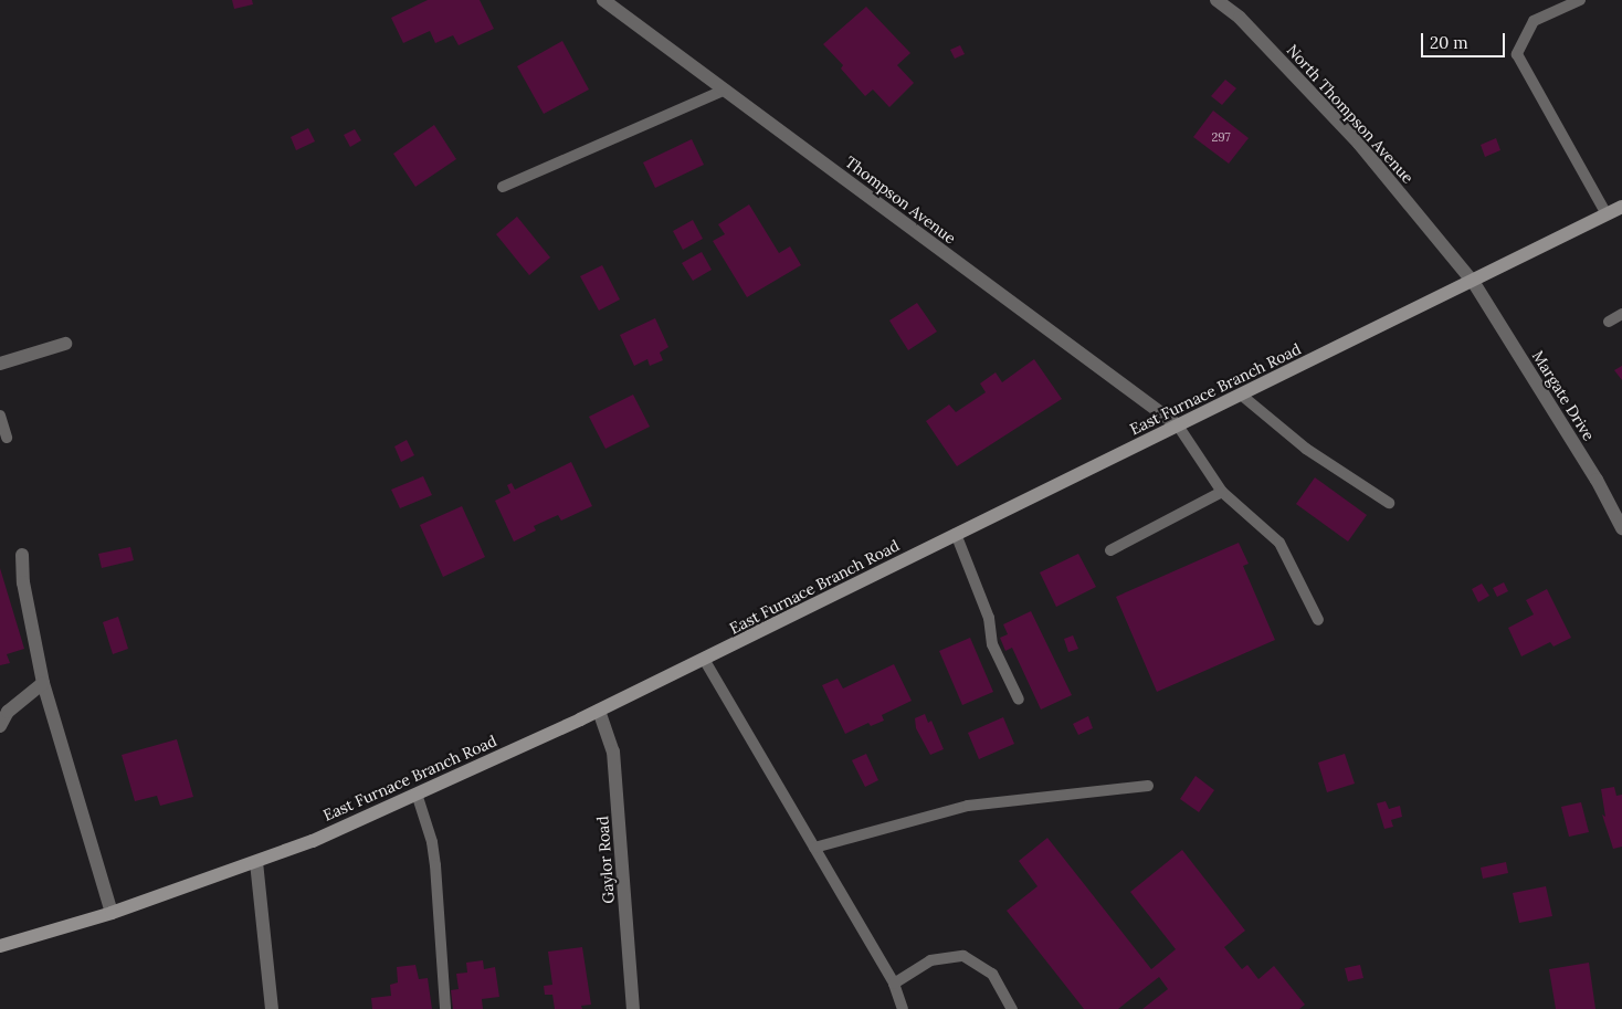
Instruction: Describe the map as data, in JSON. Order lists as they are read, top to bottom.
{
  "streets": {
    "main road": ["East Furnace Branch Road"],
    "street": [
      "North Thompson Avenue",
      "Thompson Avenue",
      "Margate Drive",
      "Gaylor Road"
    ]
  },
  "crossings": [
    ["North Thompson Avenue", "East Furnace Branch Road"],
    ["North Thompson Avenue", "Margate Drive"],
    ["Thompson Avenue", "East Furnace Branch Road"],
    ["East Furnace Branch Road", "Margate Drive"],
    ["East Furnace Branch Road", "Gaylor Road"]
  ],
  "house_numbers": ["297"],
  "scale_bar": "20 m"
}
